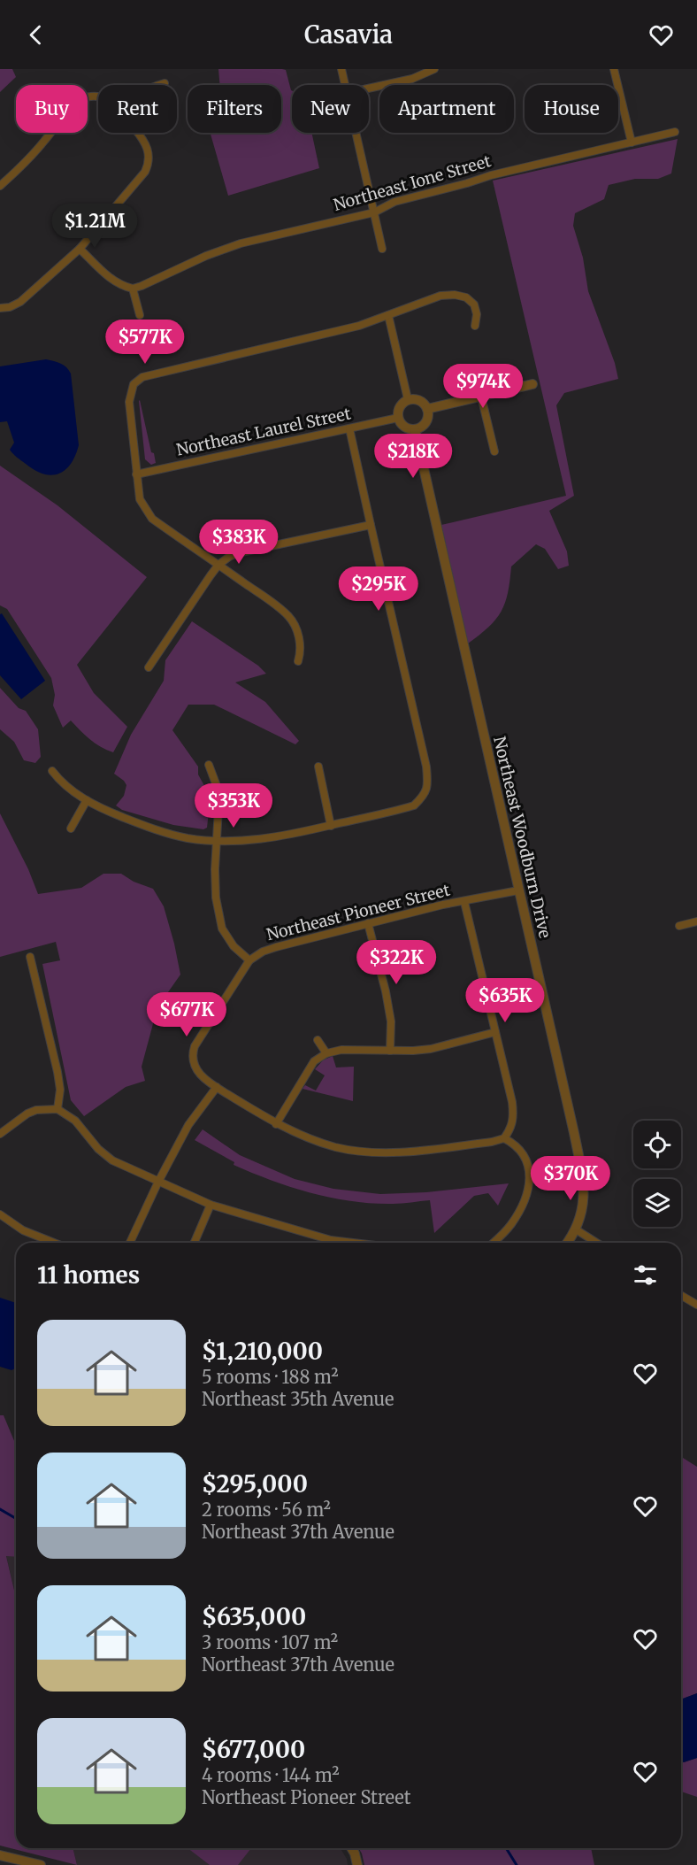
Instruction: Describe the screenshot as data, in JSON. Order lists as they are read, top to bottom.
{
  "streets": {
    "street": [
      "Northeast Ione Street",
      "Northeast Laurel Street",
      "Northeast Woodburn Drive",
      "Northeast Pioneer Street"
    ]
  },
  "crossings": [
    ["Northeast Laurel Street", "Northeast Woodburn Drive"],
    ["Northeast Woodburn Drive", "Northeast Pioneer Street"]
  ],
  "page": {
    "header": "Casavia",
    "chip": [
      "Buy",
      "Rent",
      "Filters",
      "New",
      "Apartment",
      "House"
    ],
    "price": [
      "$1.21M",
      "$577K",
      "$974K",
      "$218K",
      "$383K",
      "$295K",
      "$353K",
      "$322K",
      "$635K",
      "$677K",
      "$370K"
    ],
    "heading": "11 homes",
    "list": [
      {
        "name": "$1,210,000",
        "note": "5 rooms · 188 m² · Northeast 35th Avenue"
      },
      {
        "name": "$295,000",
        "note": "2 rooms · 56 m² · Northeast 37th Avenue"
      },
      {
        "name": "$635,000",
        "note": "3 rooms · 107 m² · Northeast 37th Avenue"
      },
      {
        "name": "$677,000",
        "note": "4 rooms · 144 m² · Northeast Pioneer Street"
      }
    ]
  }
}
